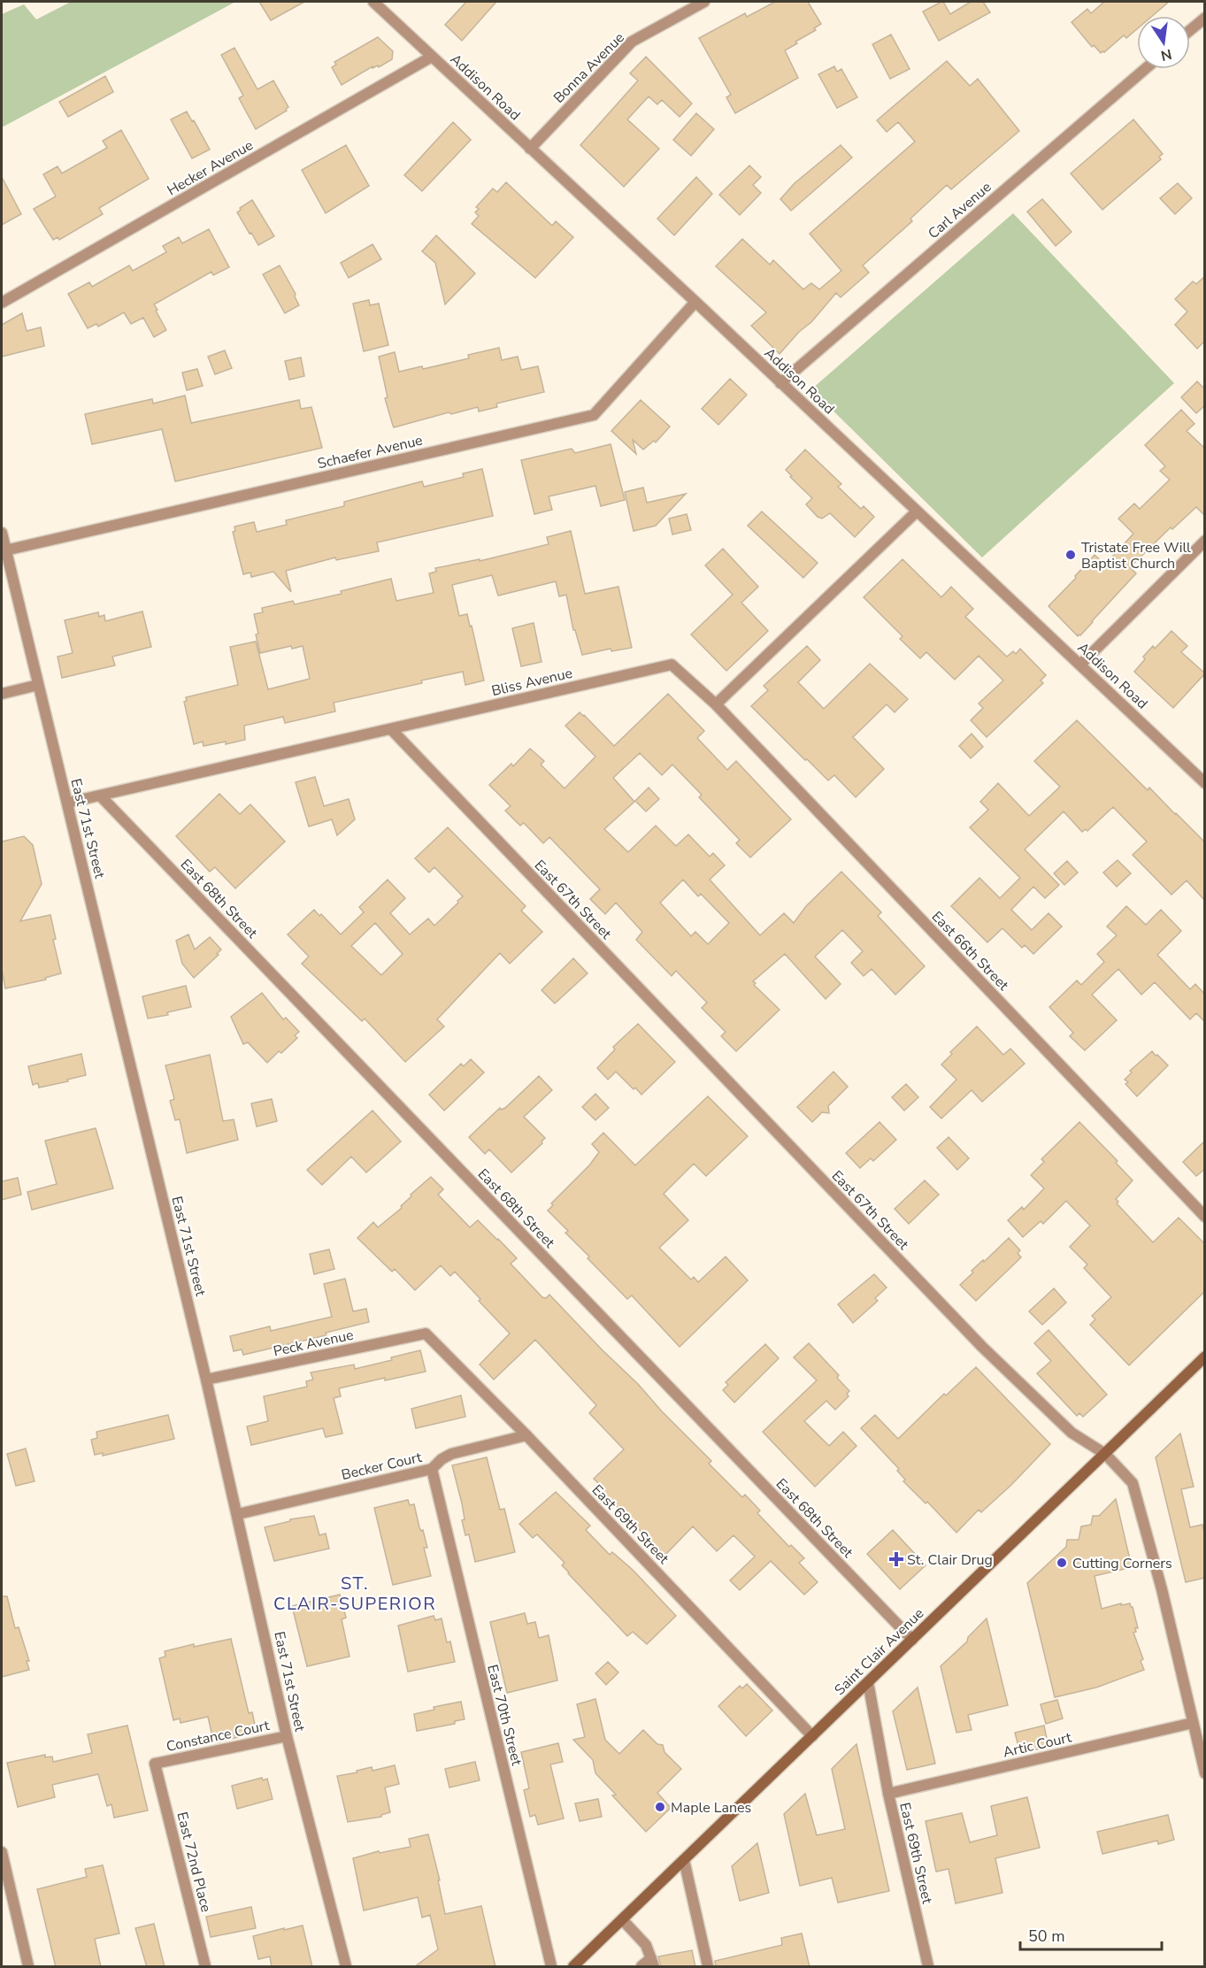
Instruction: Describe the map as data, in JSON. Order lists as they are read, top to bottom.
{
  "streets": {
    "main road": ["Saint Clair Avenue"],
    "street": [
      "Bonna Avenue",
      "Addison Road",
      "Hecker Avenue",
      "Carl Avenue",
      "Schaefer Avenue",
      "Bliss Avenue",
      "East 71st Street",
      "East 68th Street",
      "East 67th Street",
      "East 66th Street",
      "Peck Avenue",
      "Becker Court",
      "East 69th Street",
      "East 70th Street",
      "Constance Court",
      "Artic Court",
      "East 72nd Place"
    ]
  },
  "crossings": [
    ["Bonna Avenue", "Addison Road"],
    ["Addison Road", "Hecker Avenue"],
    ["Addison Road", "Carl Avenue"],
    ["Addison Road", "Schaefer Avenue"],
    ["Schaefer Avenue", "East 71st Street"],
    ["Bliss Avenue", "East 71st Street"],
    ["Bliss Avenue", "East 68th Street"],
    ["Bliss Avenue", "East 67th Street"],
    ["Bliss Avenue", "East 66th Street"],
    ["East 71st Street", "Peck Avenue"],
    ["East 71st Street", "Becker Court"],
    ["East 71st Street", "Constance Court"],
    ["East 68th Street", "Saint Clair Avenue"],
    ["East 67th Street", "Saint Clair Avenue"],
    ["East 67th Street", "Artic Court"],
    ["Peck Avenue", "East 69th Street"],
    ["Becker Court", "East 69th Street"],
    ["Becker Court", "East 70th Street"],
    ["East 69th Street", "Saint Clair Avenue"],
    ["East 69th Street", "Artic Court"],
    ["Constance Court", "East 72nd Place"]
  ],
  "districts": ["ST. CLAIR-SUPERIOR"],
  "places": {
    "other": ["Tristate Free Will Baptist Church", "Cutting Corners", "Maple Lanes"],
    "health": ["St. Clair Drug"]
  },
  "scale_bar": "50 m",
  "north": "bottom"
}
